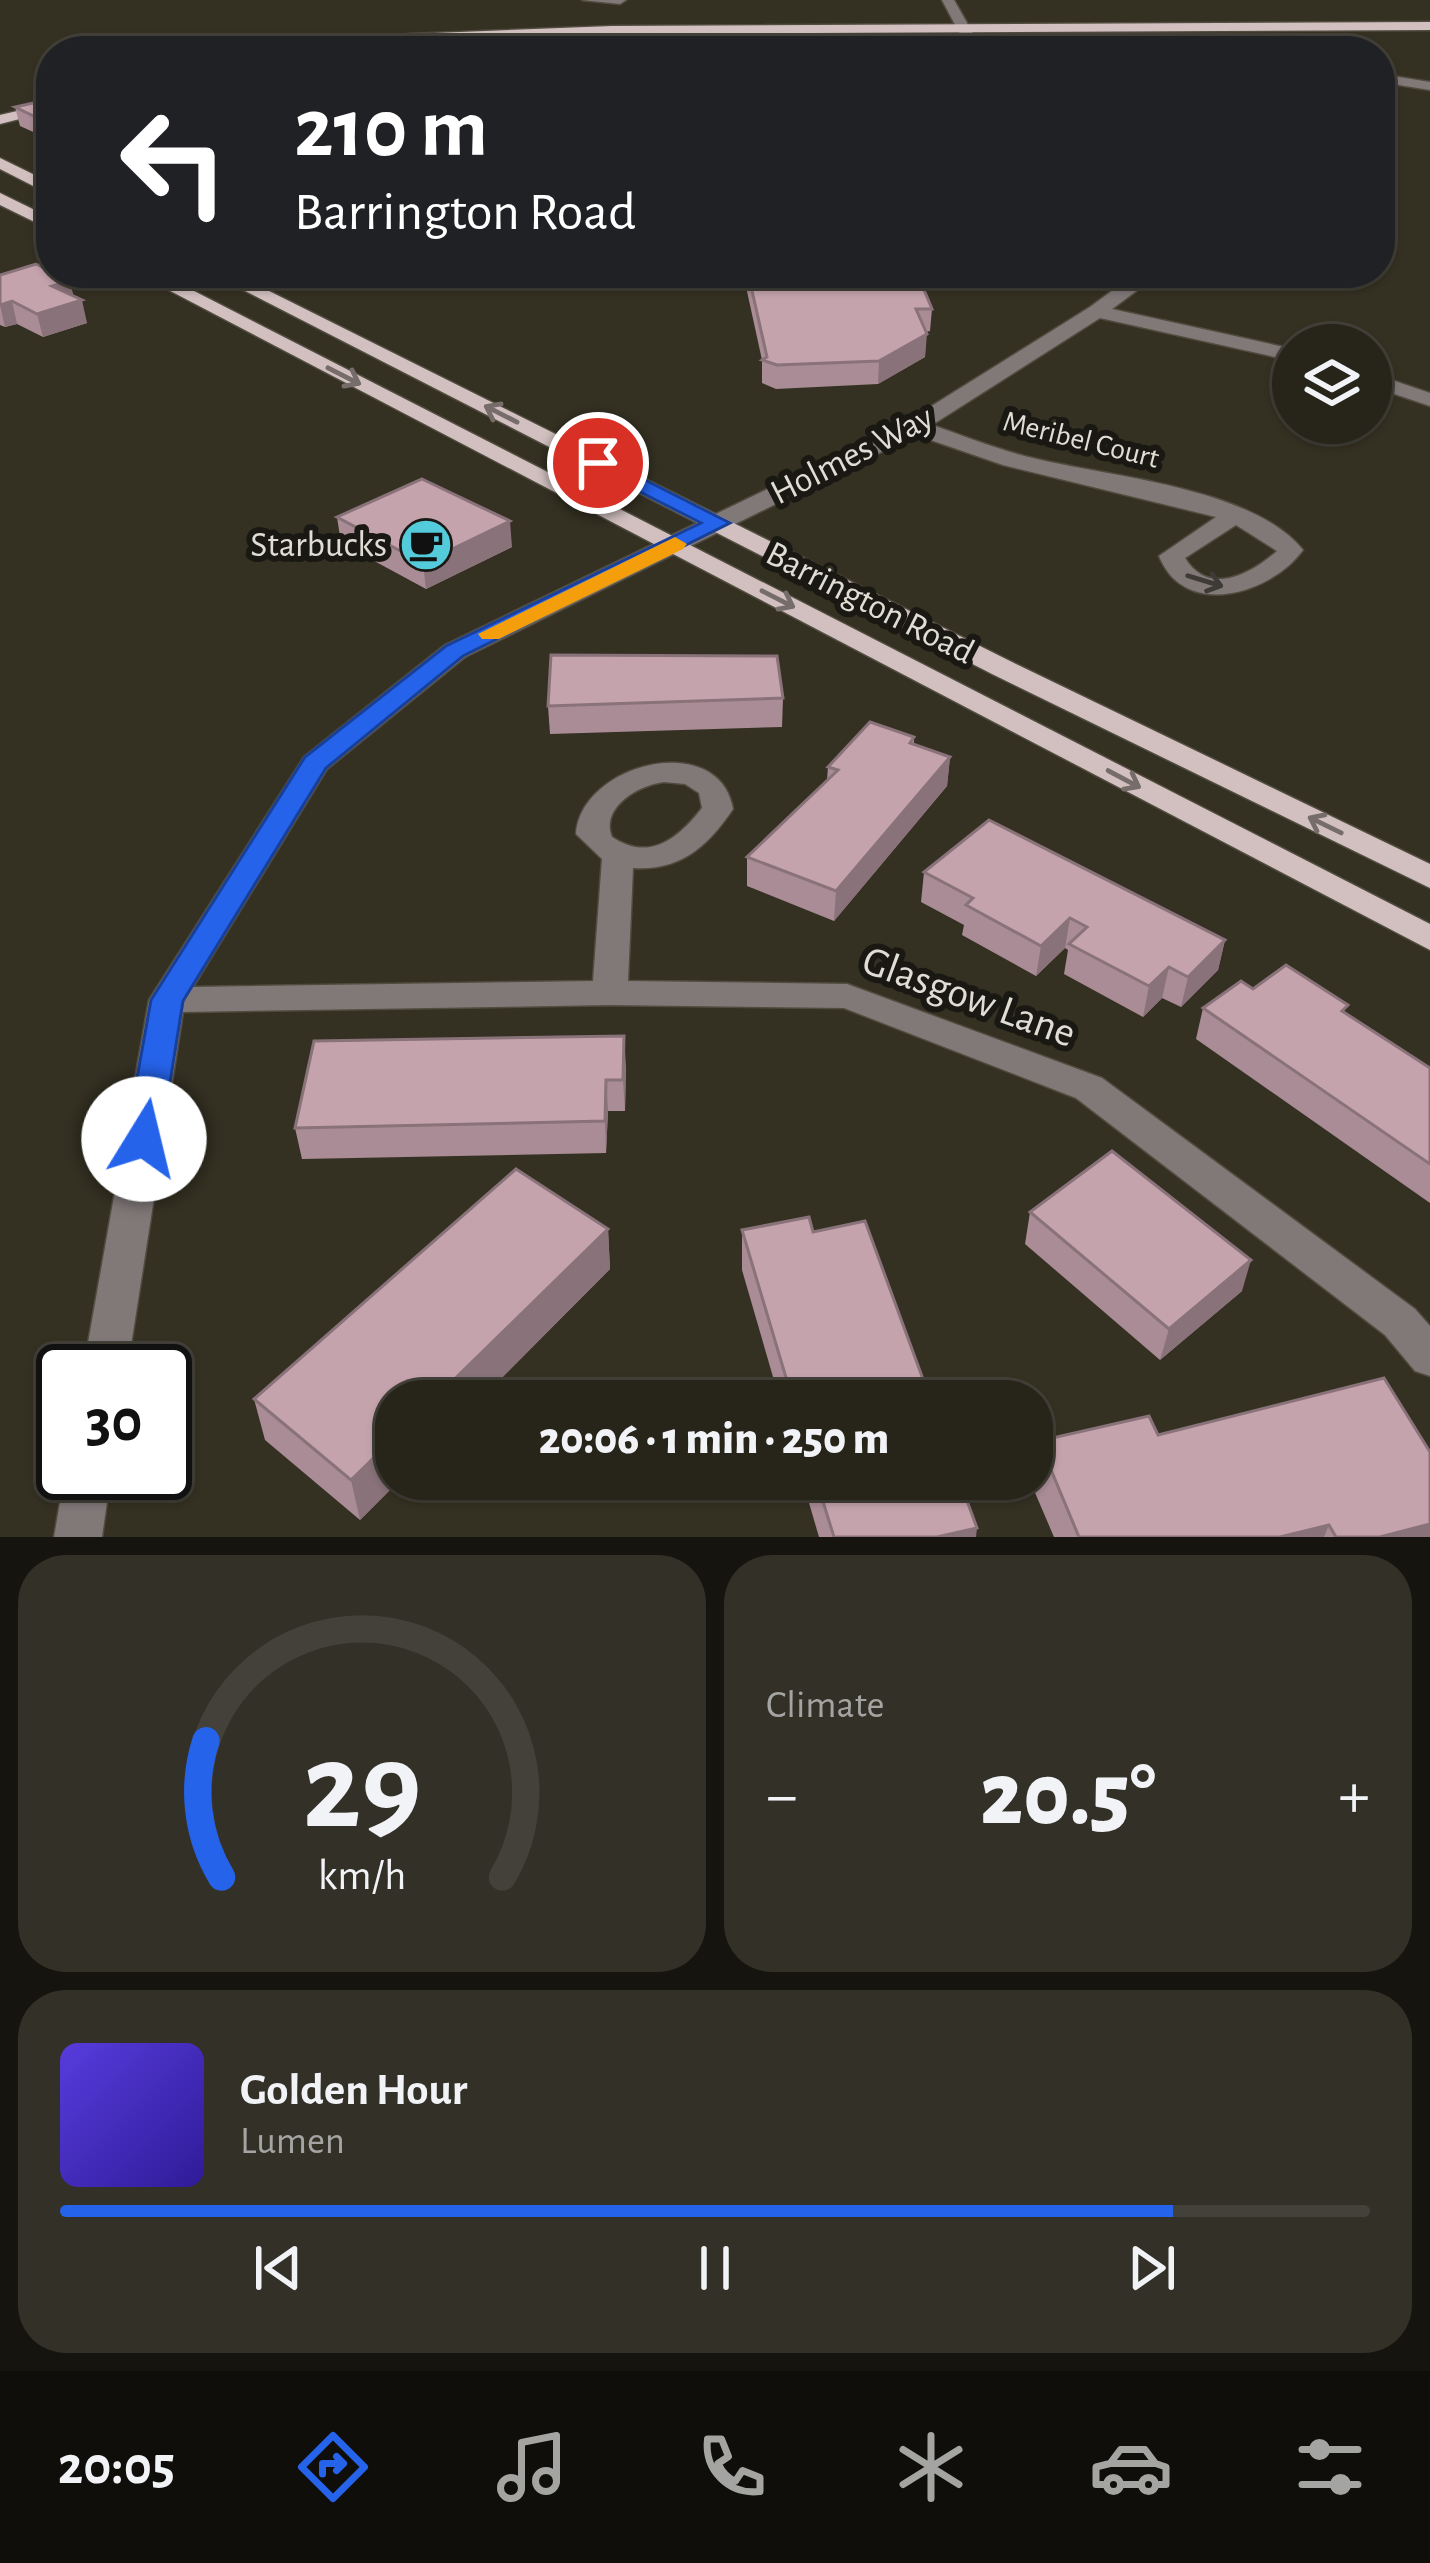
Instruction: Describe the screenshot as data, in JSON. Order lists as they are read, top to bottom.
{
  "streets": {
    "main road": ["Barrington Road"],
    "street": ["Meribel Court", "Holmes Way", "Glasgow Lane"]
  },
  "crossings": [
    ["Meribel Court", "Holmes Way"],
    ["Holmes Way", "Barrington Road"],
    ["Holmes Way", "Glasgow Lane"]
  ],
  "places": {
    "cafe": ["Starbucks"]
  },
  "page": {
    "turn": ["210 m", "Barrington Road"],
    "limit": "30",
    "trip": "20:06 · 1 min · 250 m",
    "tile": "Climate",
    "heat": ["−", "20.5°", "+"],
    "song": ["Golden Hour", "Lumen"],
    "tabs": "20:05",
    "gauge": ["29", "km/h"]
  }
}
